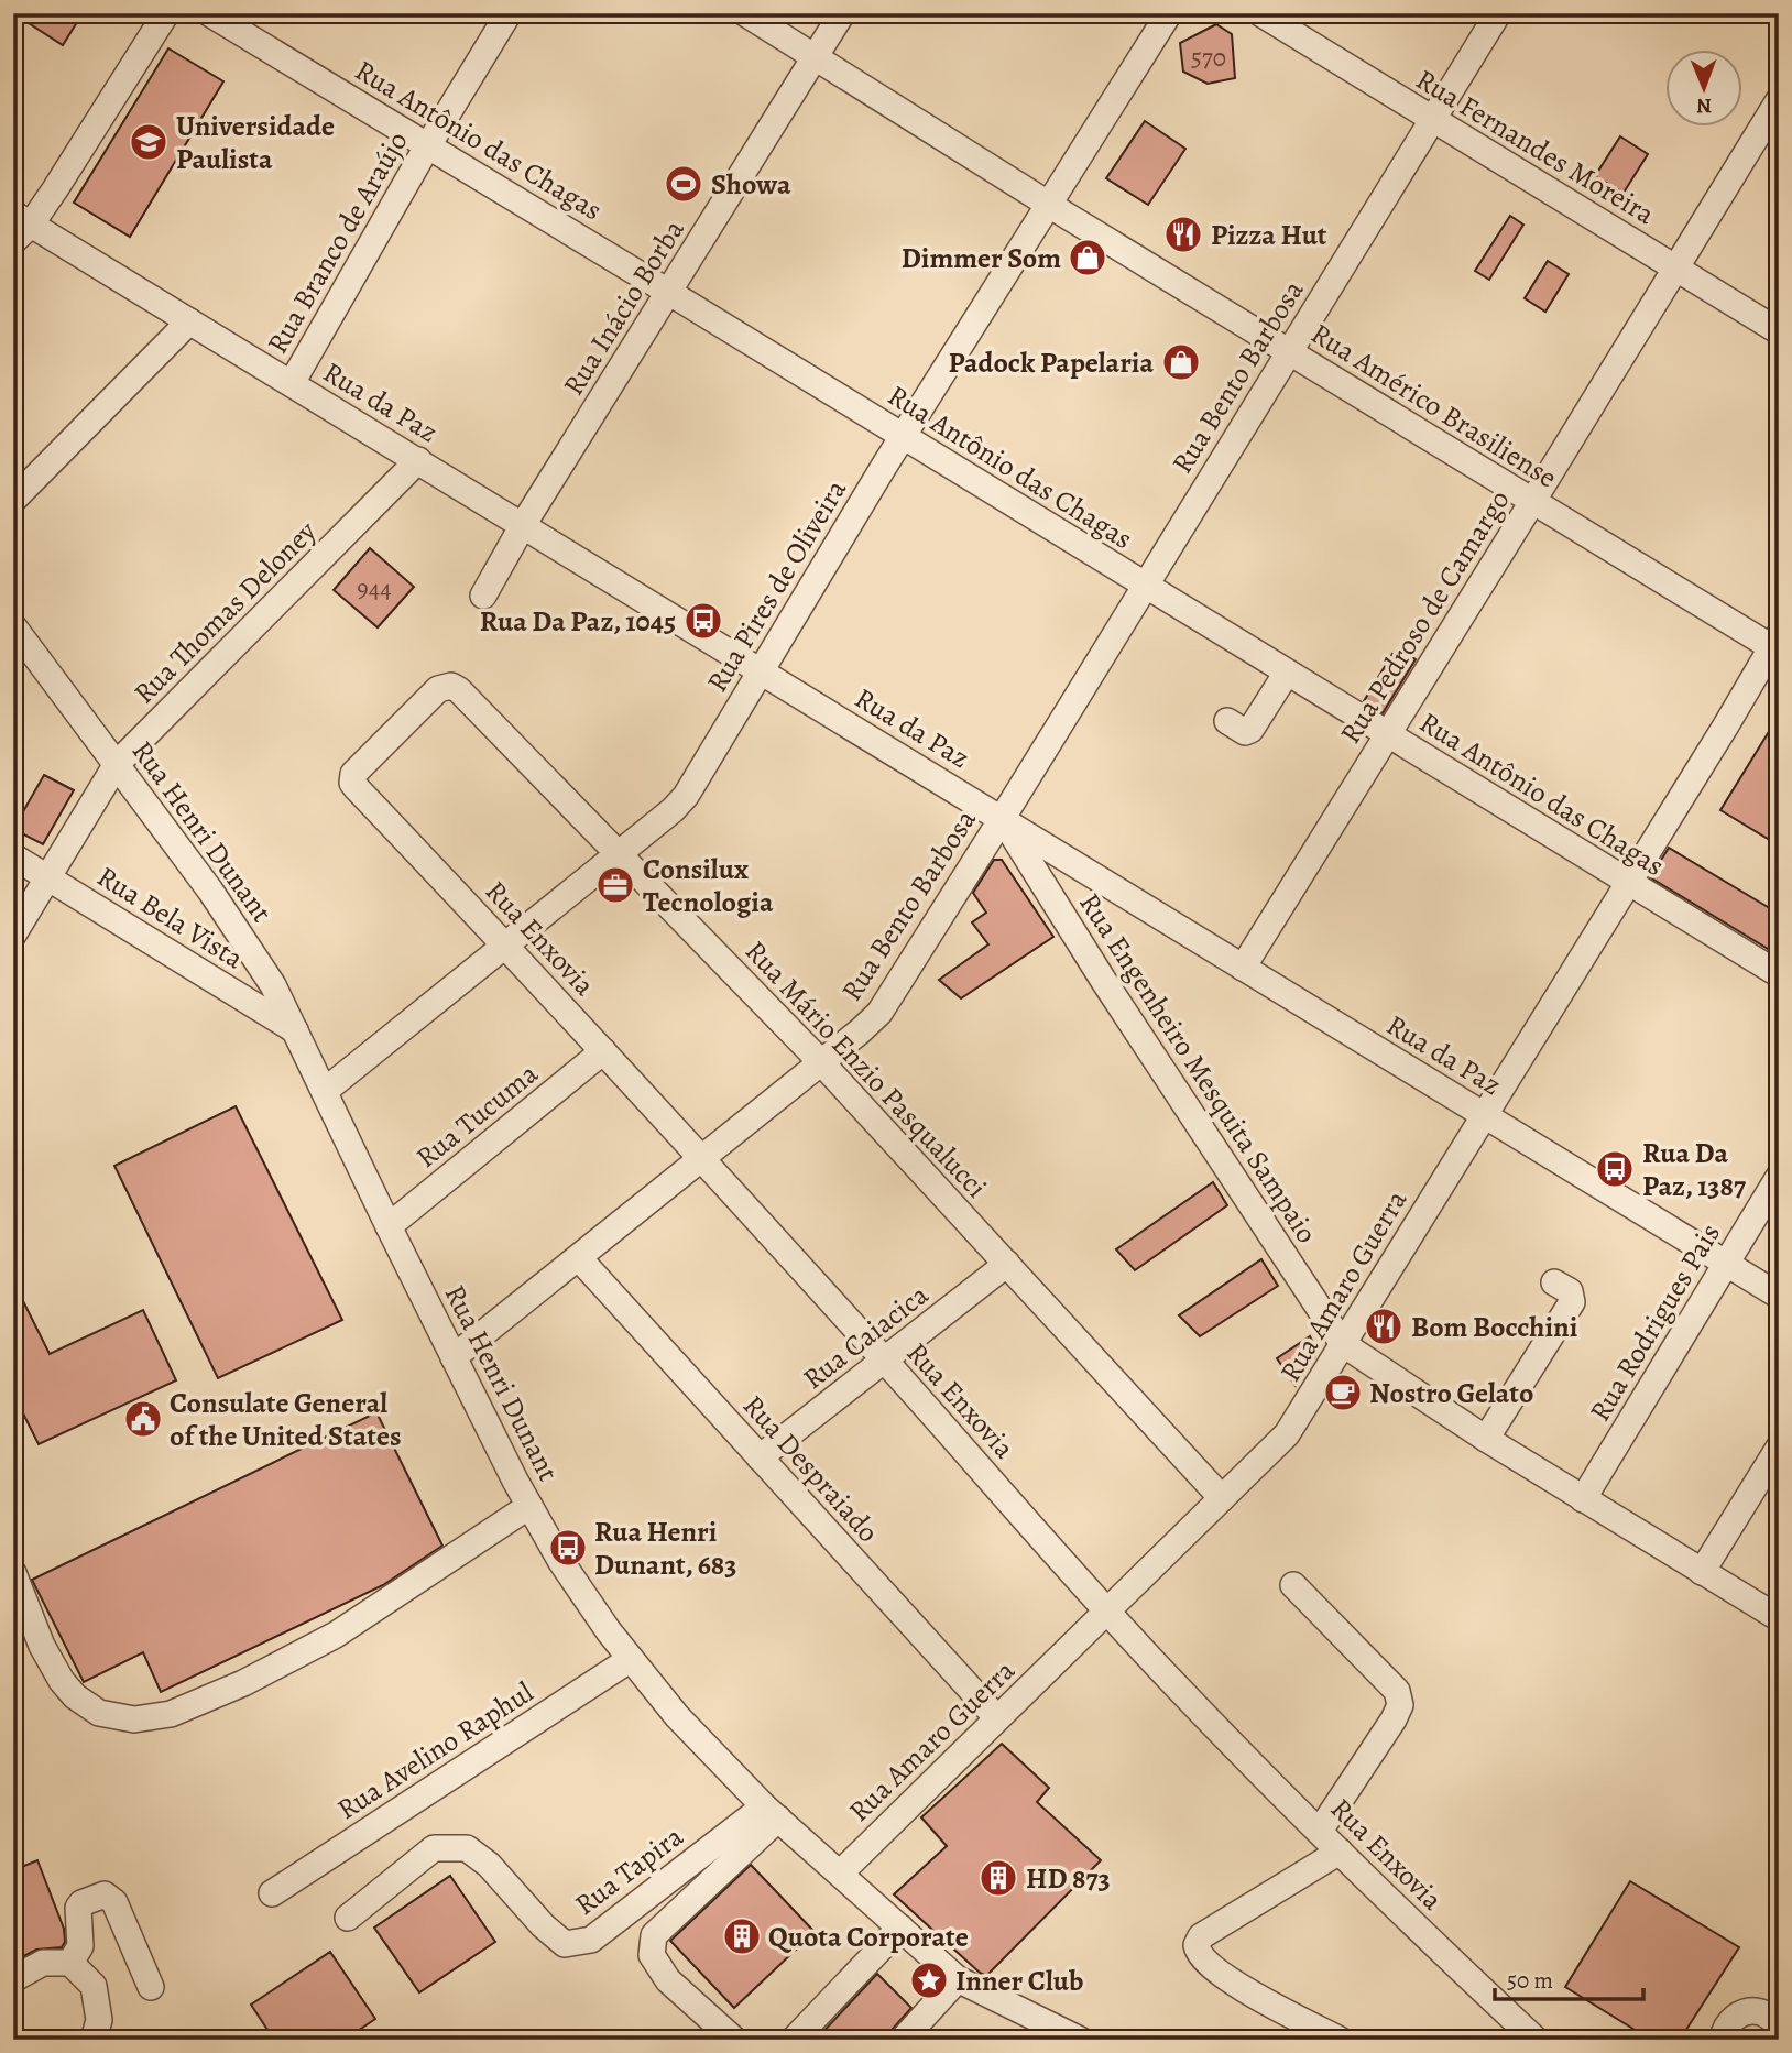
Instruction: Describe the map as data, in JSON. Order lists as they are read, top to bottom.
{
  "streets": {
    "street": [
      "Rua Antônio das Chagas",
      "Rua Fernandes Moreira",
      "Rua Branco de Araújo",
      "Rua Inácio Borba",
      "Rua Bento Barbosa",
      "Rua da Paz",
      "Rua Américo Brasiliense",
      "Rua Pires de Oliveira",
      "Rua Thomas Deloney",
      "Rua Pedroso de Camargo",
      "Rua Henri Dunant",
      "Rua Bela Vista",
      "Rua Enxovia",
      "Rua Engenheiro Mesquita Sampaio",
      "Rua Mário Enzio Pasqualucci",
      "Rua Tucuma",
      "Rua Amaro Guerra",
      "Rua Rodrigues Pais",
      "Rua Caiacica",
      "Rua Despraiado",
      "Rua Avelino Raphul",
      "Rua Tapira"
    ]
  },
  "crossings": [
    ["Rua Antônio das Chagas", "Rua Branco de Araújo"],
    ["Rua Antônio das Chagas", "Rua Inácio Borba"],
    ["Rua Antônio das Chagas", "Rua Bento Barbosa"],
    ["Rua Antônio das Chagas", "Rua Pires de Oliveira"],
    ["Rua Antônio das Chagas", "Rua Pedroso de Camargo"],
    ["Rua Antônio das Chagas", "Rua Amaro Guerra"],
    ["Rua Fernandes Moreira", "Rua Bento Barbosa"],
    ["Rua Fernandes Moreira", "Rua Pedroso de Camargo"],
    ["Rua Branco de Araújo", "Rua da Paz"],
    ["Rua Inácio Borba", "Rua da Paz"],
    ["Rua Inácio Borba", "Rua Américo Brasiliense"],
    ["Rua Bento Barbosa", "Rua da Paz"],
    ["Rua Bento Barbosa", "Rua Américo Brasiliense"],
    ["Rua Bento Barbosa", "Rua Henri Dunant"],
    ["Rua Bento Barbosa", "Rua Enxovia"],
    ["Rua Bento Barbosa", "Rua Engenheiro Mesquita Sampaio"],
    ["Rua Bento Barbosa", "Rua Mário Enzio Pasqualucci"],
    ["Rua Bento Barbosa", "Rua Despraiado"],
    ["Rua da Paz", "Rua Pires de Oliveira"],
    ["Rua da Paz", "Rua Thomas Deloney"],
    ["Rua da Paz", "Rua Pedroso de Camargo"],
    ["Rua da Paz", "Rua Engenheiro Mesquita Sampaio"],
    ["Rua da Paz", "Rua Amaro Guerra"],
    ["Rua da Paz", "Rua Rodrigues Pais"],
    ["Rua Américo Brasiliense", "Rua Pires de Oliveira"],
    ["Rua Américo Brasiliense", "Rua Pedroso de Camargo"],
    ["Rua Américo Brasiliense", "Rua Amaro Guerra"],
    ["Rua Pires de Oliveira", "Rua Henri Dunant"],
    ["Rua Pires de Oliveira", "Rua Enxovia"],
    ["Rua Pires de Oliveira", "Rua Mário Enzio Pasqualucci"],
    ["Rua Thomas Deloney", "Rua Henri Dunant"],
    ["Rua Thomas Deloney", "Rua Bela Vista"],
    ["Rua Henri Dunant", "Rua Bela Vista"],
    ["Rua Henri Dunant", "Rua Tucuma"],
    ["Rua Henri Dunant", "Rua Amaro Guerra"],
    ["Rua Henri Dunant", "Rua Avelino Raphul"],
    ["Rua Henri Dunant", "Rua Tapira"],
    ["Rua Enxovia", "Rua Mário Enzio Pasqualucci"],
    ["Rua Enxovia", "Rua Tucuma"],
    ["Rua Enxovia", "Rua Amaro Guerra"],
    ["Rua Enxovia", "Rua Caiacica"],
    ["Rua Engenheiro Mesquita Sampaio", "Rua Amaro Guerra"],
    ["Rua Engenheiro Mesquita Sampaio", "Rua Rodrigues Pais"],
    ["Rua Mário Enzio Pasqualucci", "Rua Amaro Guerra"],
    ["Rua Mário Enzio Pasqualucci", "Rua Caiacica"],
    ["Rua Amaro Guerra", "Rua Despraiado"],
    ["Rua Caiacica", "Rua Despraiado"]
  ],
  "places": {
    "school or university": ["Universidade Paulista"],
    "sports": ["Showa"],
    "restaurant": ["Pizza Hut", "Bom Bocchini"],
    "shop": ["Dimmer Som", "Padock Papelaria"],
    "bus stop": ["Rua Da Paz, 1045", "Rua Da Paz, 1387", "Rua Henri Dunant, 683"],
    "office": ["Consilux Tecnologia"],
    "cafe": ["Nostro Gelato"],
    "public building": ["Consulate General of the United States"],
    "building": ["HD 873", "Quota Corporate"],
    "place": ["Inner Club"]
  },
  "house_numbers": ["570", "944"],
  "scale_bar": "50 m",
  "north": "bottom"
}
